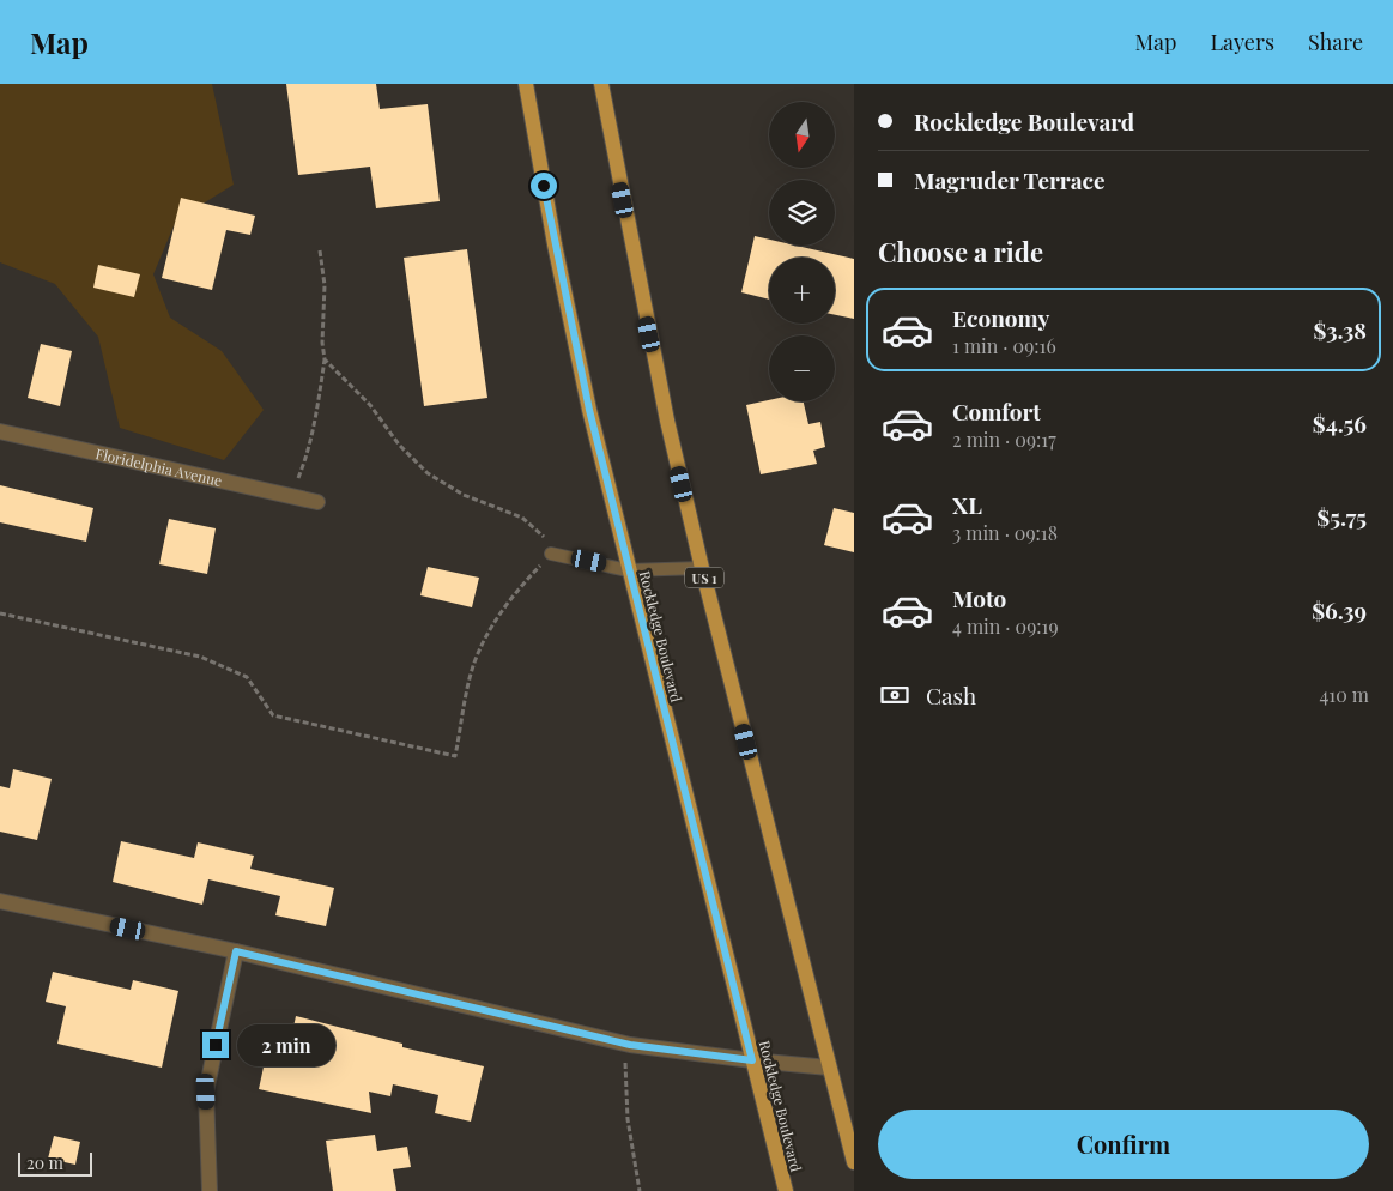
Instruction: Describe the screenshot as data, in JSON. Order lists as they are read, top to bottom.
{
  "streets": {
    "main road": ["US 1", "Rockledge Boulevard"],
    "street": ["Floridelphia Avenue"]
  },
  "scale_bar": "20 m",
  "north": "bottom",
  "page": {
    "header": "Map",
    "nav": ["Map", "Layers", "Share"],
    "banner": ["Rockledge Boulevard", "Magruder Terrace"],
    "map_buttons": ["+", "−"],
    "heading": "Choose a ride",
    "list": [
      {
        "name": "Economy",
        "note": "1 min · 09:16",
        "value": "$3.38"
      },
      {
        "name": "Comfort",
        "note": "2 min · 09:17",
        "value": "$4.56"
      },
      {
        "name": "XL",
        "note": "3 min · 09:18",
        "value": "$5.75"
      },
      {
        "name": "Moto",
        "note": "4 min · 09:19",
        "value": "$6.39"
      }
    ],
    "pay": ["Cash", "410 m"],
    "bubble": "2 min",
    "buttons": "Confirm",
    "scale": "20 m"
  }
}
